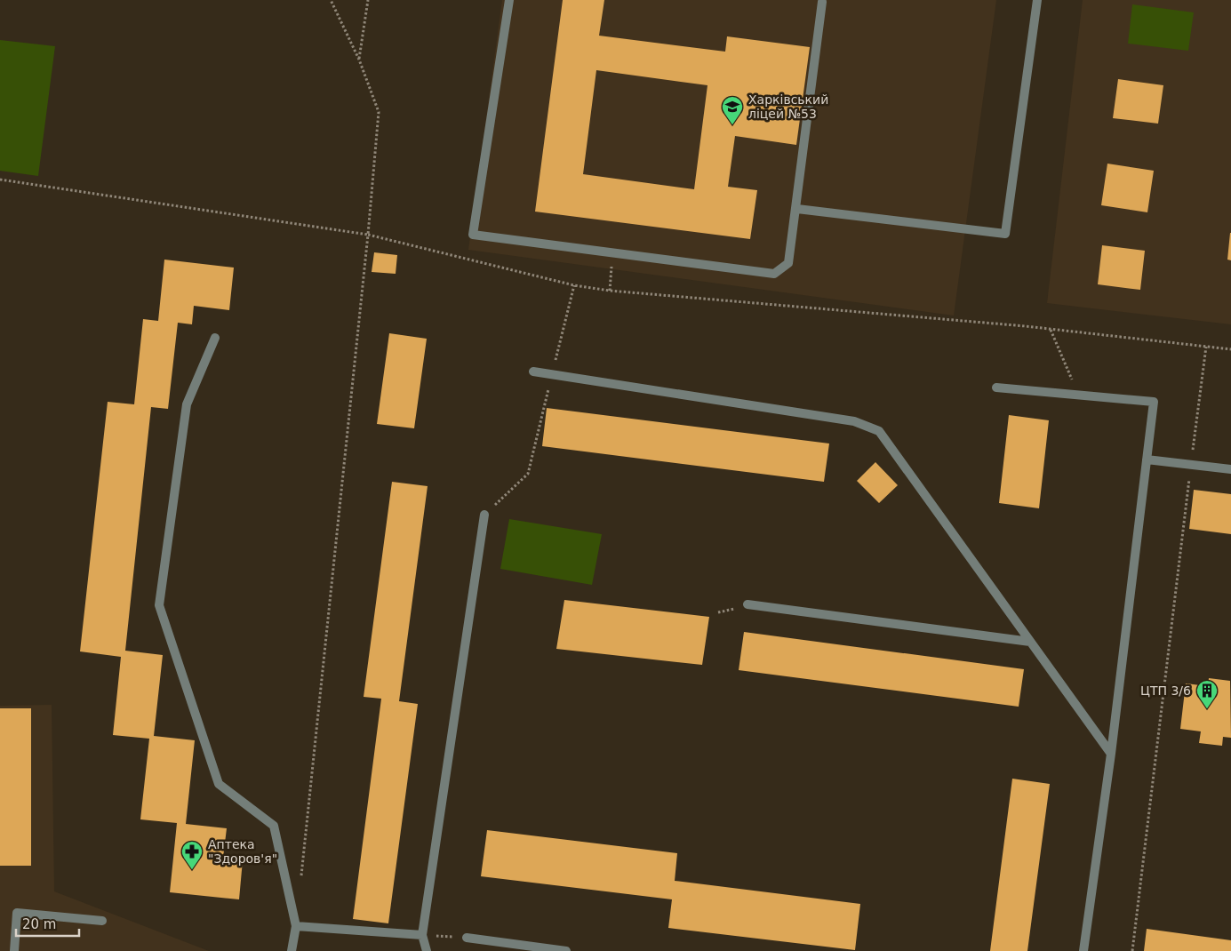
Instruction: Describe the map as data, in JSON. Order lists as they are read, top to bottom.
{
  "places": {
    "school or university": ["Харківський ліцей №53"],
    "building": ["ЦТП 3/6"],
    "pharmacy": ["Аптека \"Здоров'я\""]
  },
  "scale_bar": "20 m"
}
